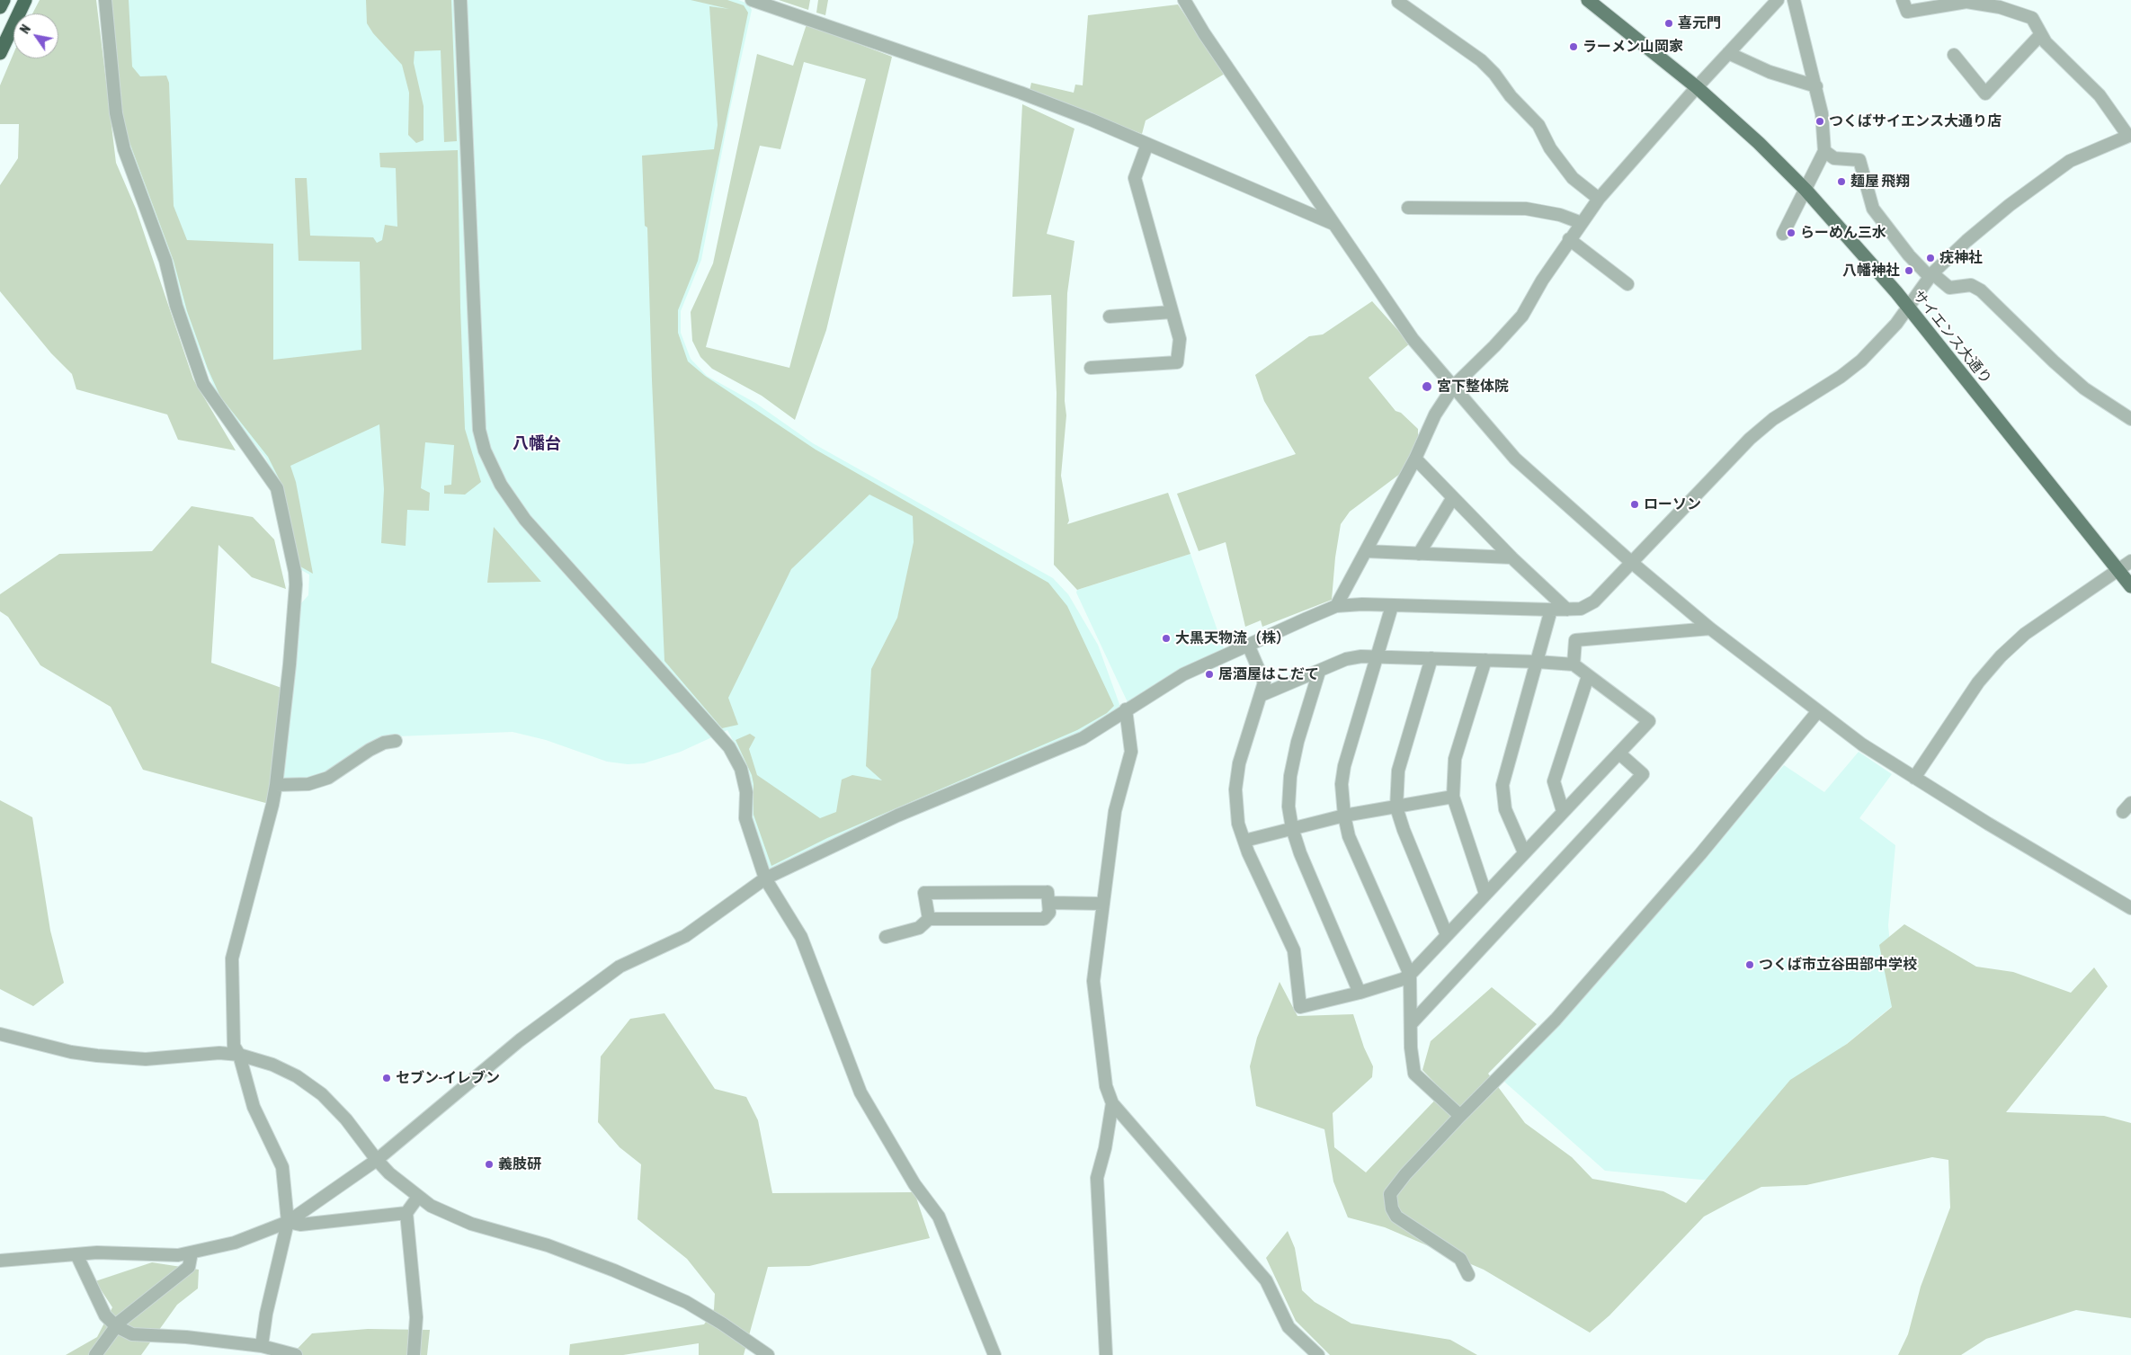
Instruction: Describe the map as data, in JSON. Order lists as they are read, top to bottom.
{
  "streets": {
    "main road": ["サイエンス大通り"]
  },
  "districts": ["八幡台"],
  "places": [
    "喜元門",
    "ラーメン山岡家",
    "つくばサイエンス大通り店",
    "麺屋 飛翔",
    "らーめん三水",
    "疣神社",
    "八幡神社",
    "宮下整体院",
    "ローソン",
    "大黒天物流（株）",
    "居酒屋はこだて",
    "つくば市立谷田部中学校",
    "セブン-イレブン",
    "義肢研"
  ],
  "north": "top left"
}
